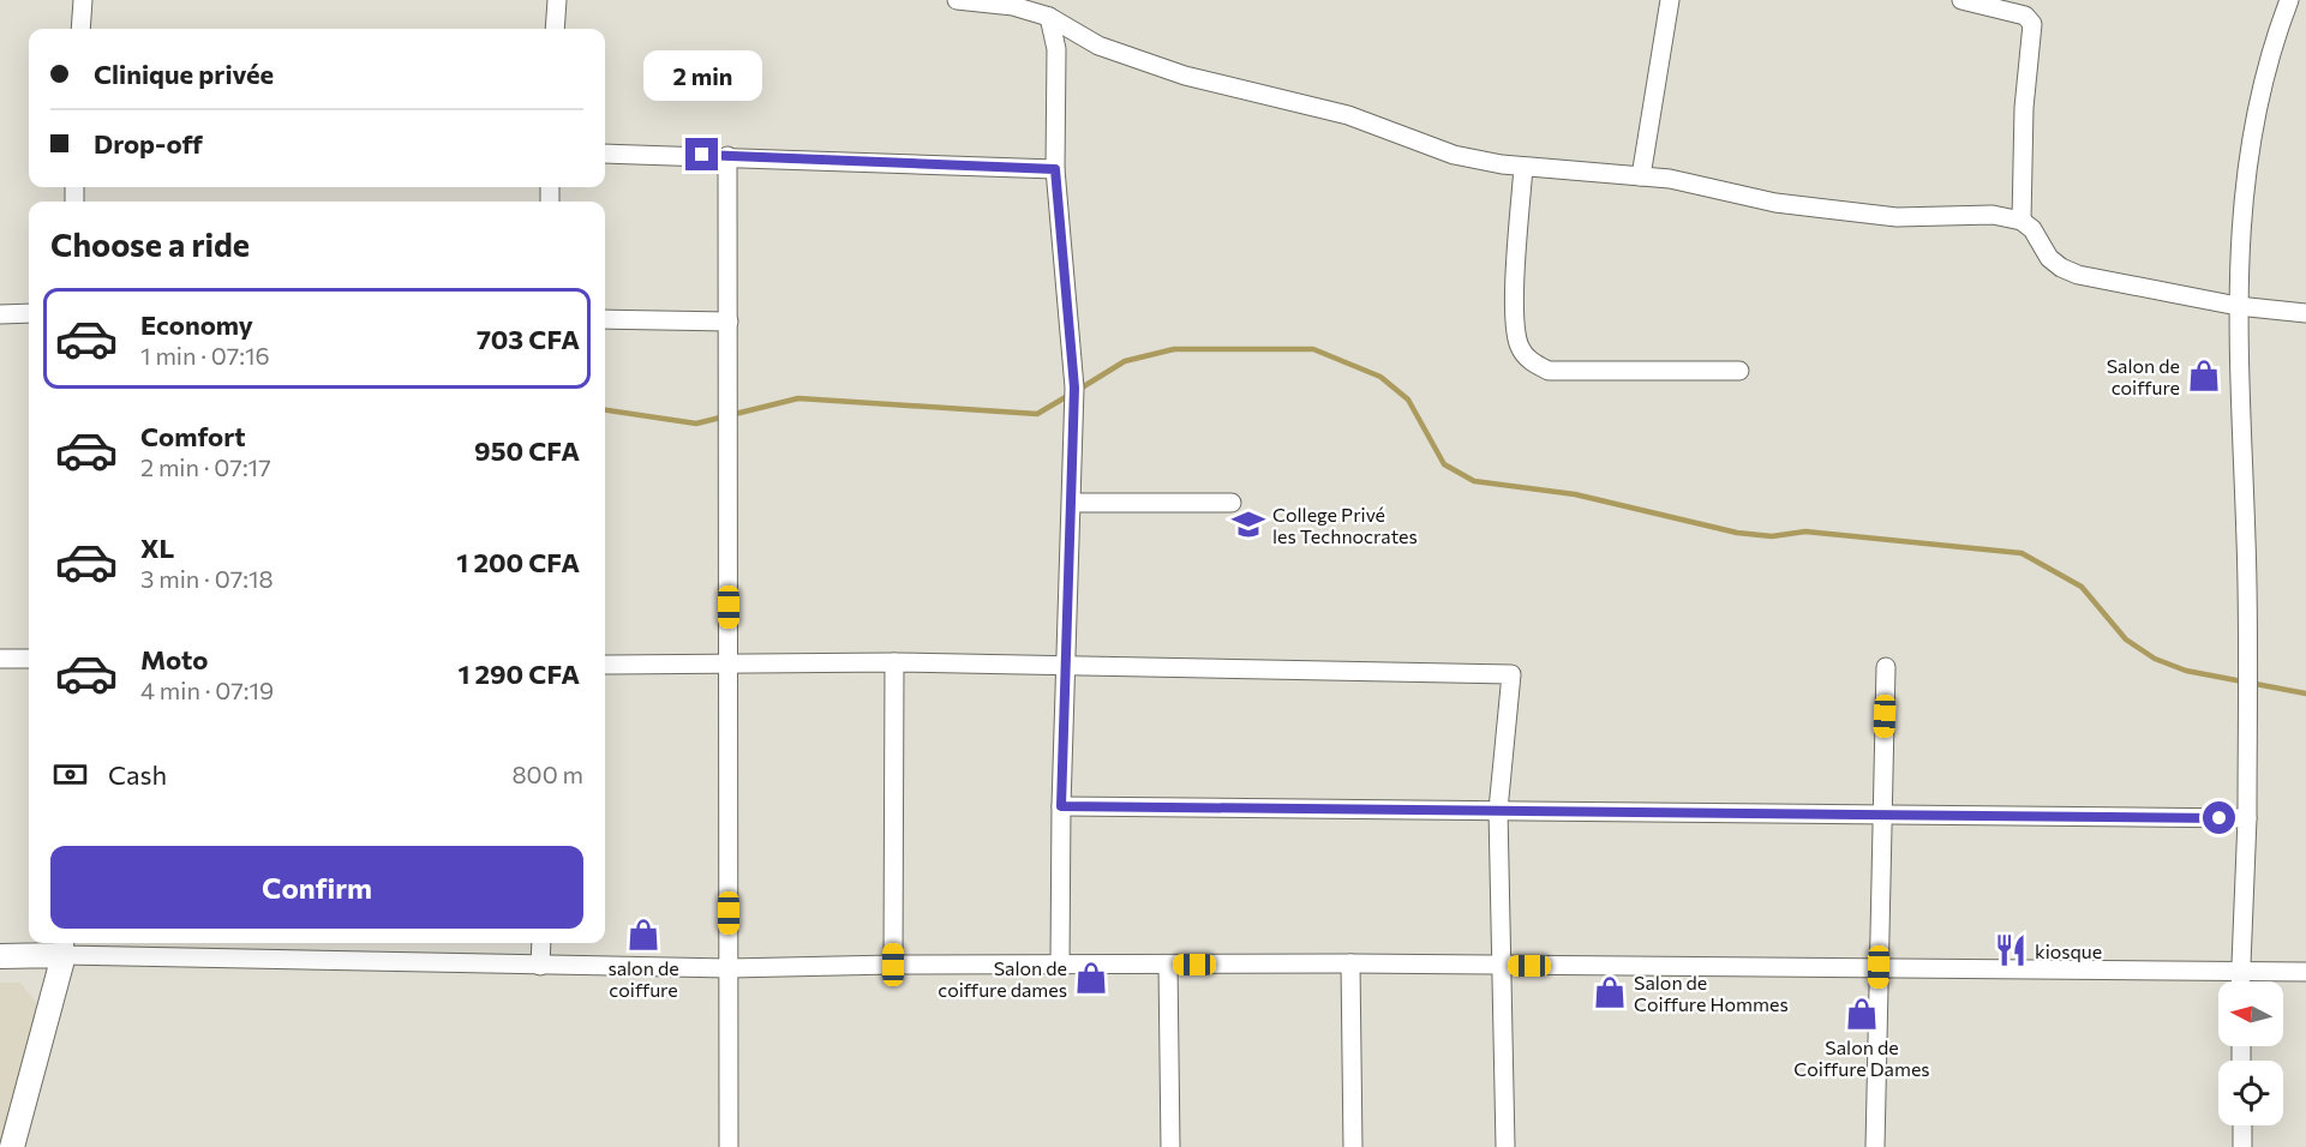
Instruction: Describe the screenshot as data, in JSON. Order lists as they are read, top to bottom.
{
  "places": {
    "shop": [
      "Salon de coiffure",
      "salon de coiffure",
      "Salon de coiffure dames",
      "Salon de Coiffure Hommes",
      "Salon de Coiffure Dames"
    ],
    "school or university": ["College Privé les Technocrates"],
    "restaurant": ["kiosque"]
  },
  "north": "left",
  "page": {
    "banner": ["Clinique privée", "Drop-off"],
    "bubble": "2 min",
    "heading": "Choose a ride",
    "list": [
      {
        "name": "Economy",
        "note": "1 min · 07:16",
        "value": "703 CFA"
      },
      {
        "name": "Comfort",
        "note": "2 min · 07:17",
        "value": "950 CFA"
      },
      {
        "name": "XL",
        "note": "3 min · 07:18",
        "value": "1 200 CFA"
      },
      {
        "name": "Moto",
        "note": "4 min · 07:19",
        "value": "1 290 CFA"
      }
    ],
    "pay": ["Cash", "800 m"],
    "buttons": "Confirm"
  }
}
